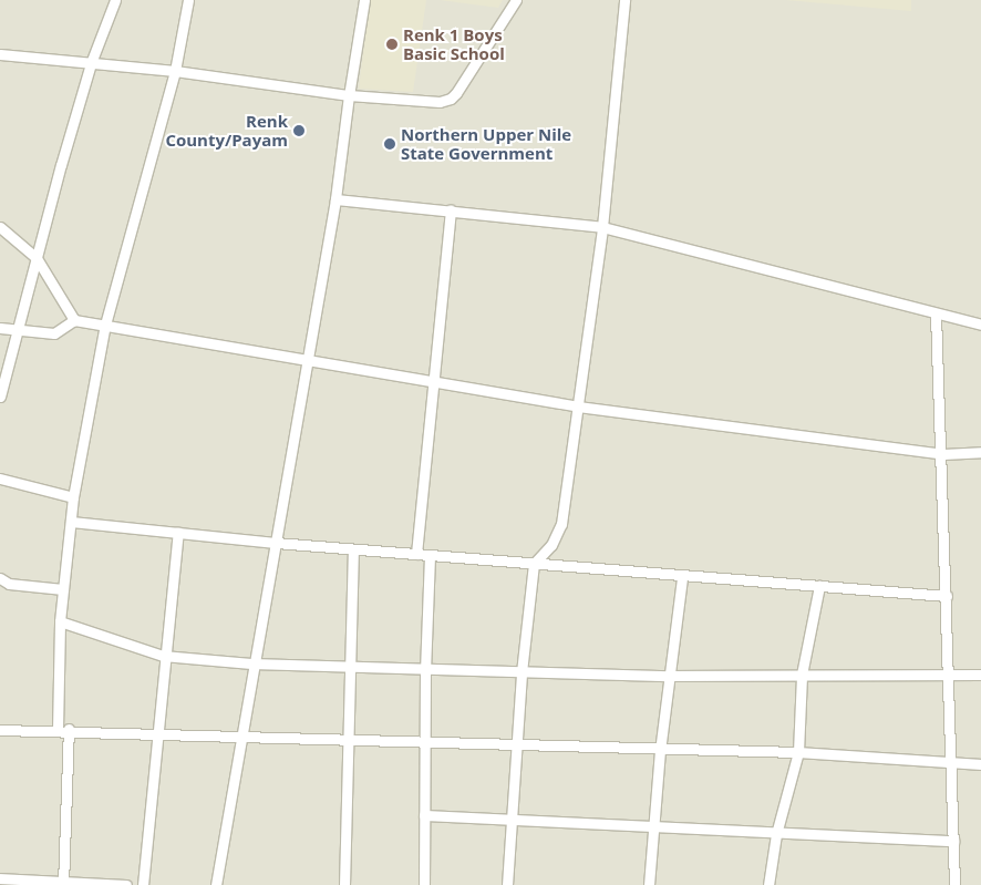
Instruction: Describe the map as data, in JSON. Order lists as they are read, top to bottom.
{
  "places": ["Renk 1 Boys Basic School", "Renk County/Payam", "Northern Upper Nile State Government"]
}
